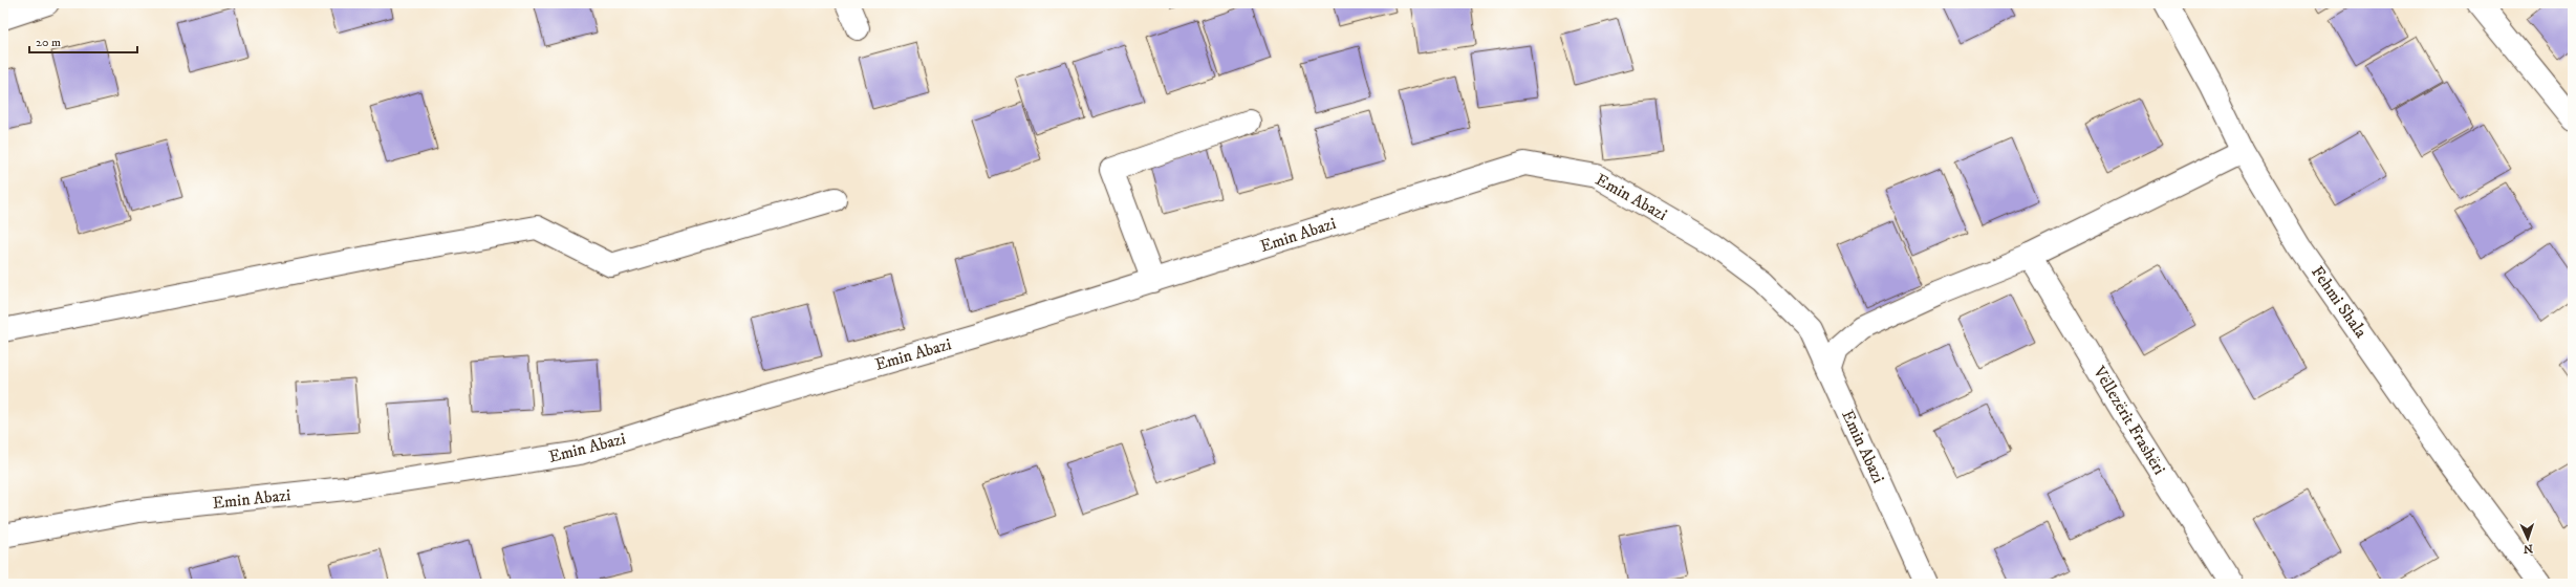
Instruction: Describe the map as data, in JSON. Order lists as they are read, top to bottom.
{
  "streets": {
    "street": ["Emin Abazi", "Fehmi Shala", "Vëllezërit Frashëri"]
  },
  "scale_bar": "20 m",
  "north": "bottom"
}
